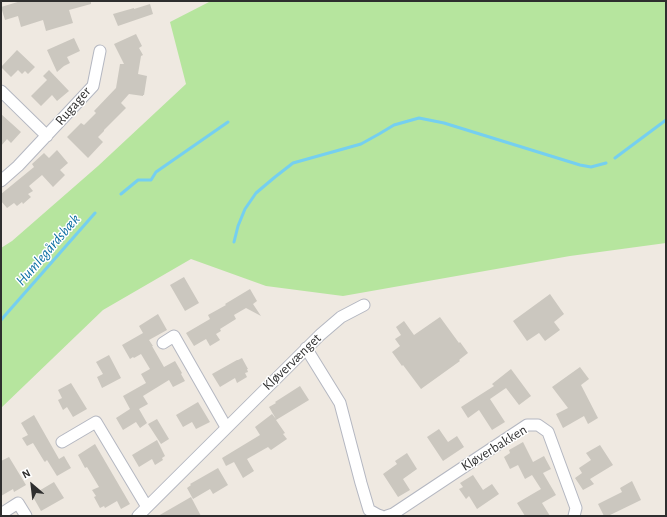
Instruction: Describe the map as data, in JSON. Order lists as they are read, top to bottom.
{
  "streets": {
    "street": ["Rugager", "Kløvervænget", "Kløverbakken"]
  },
  "water": ["Humlegårdsbæk"],
  "north": "top left"
}
